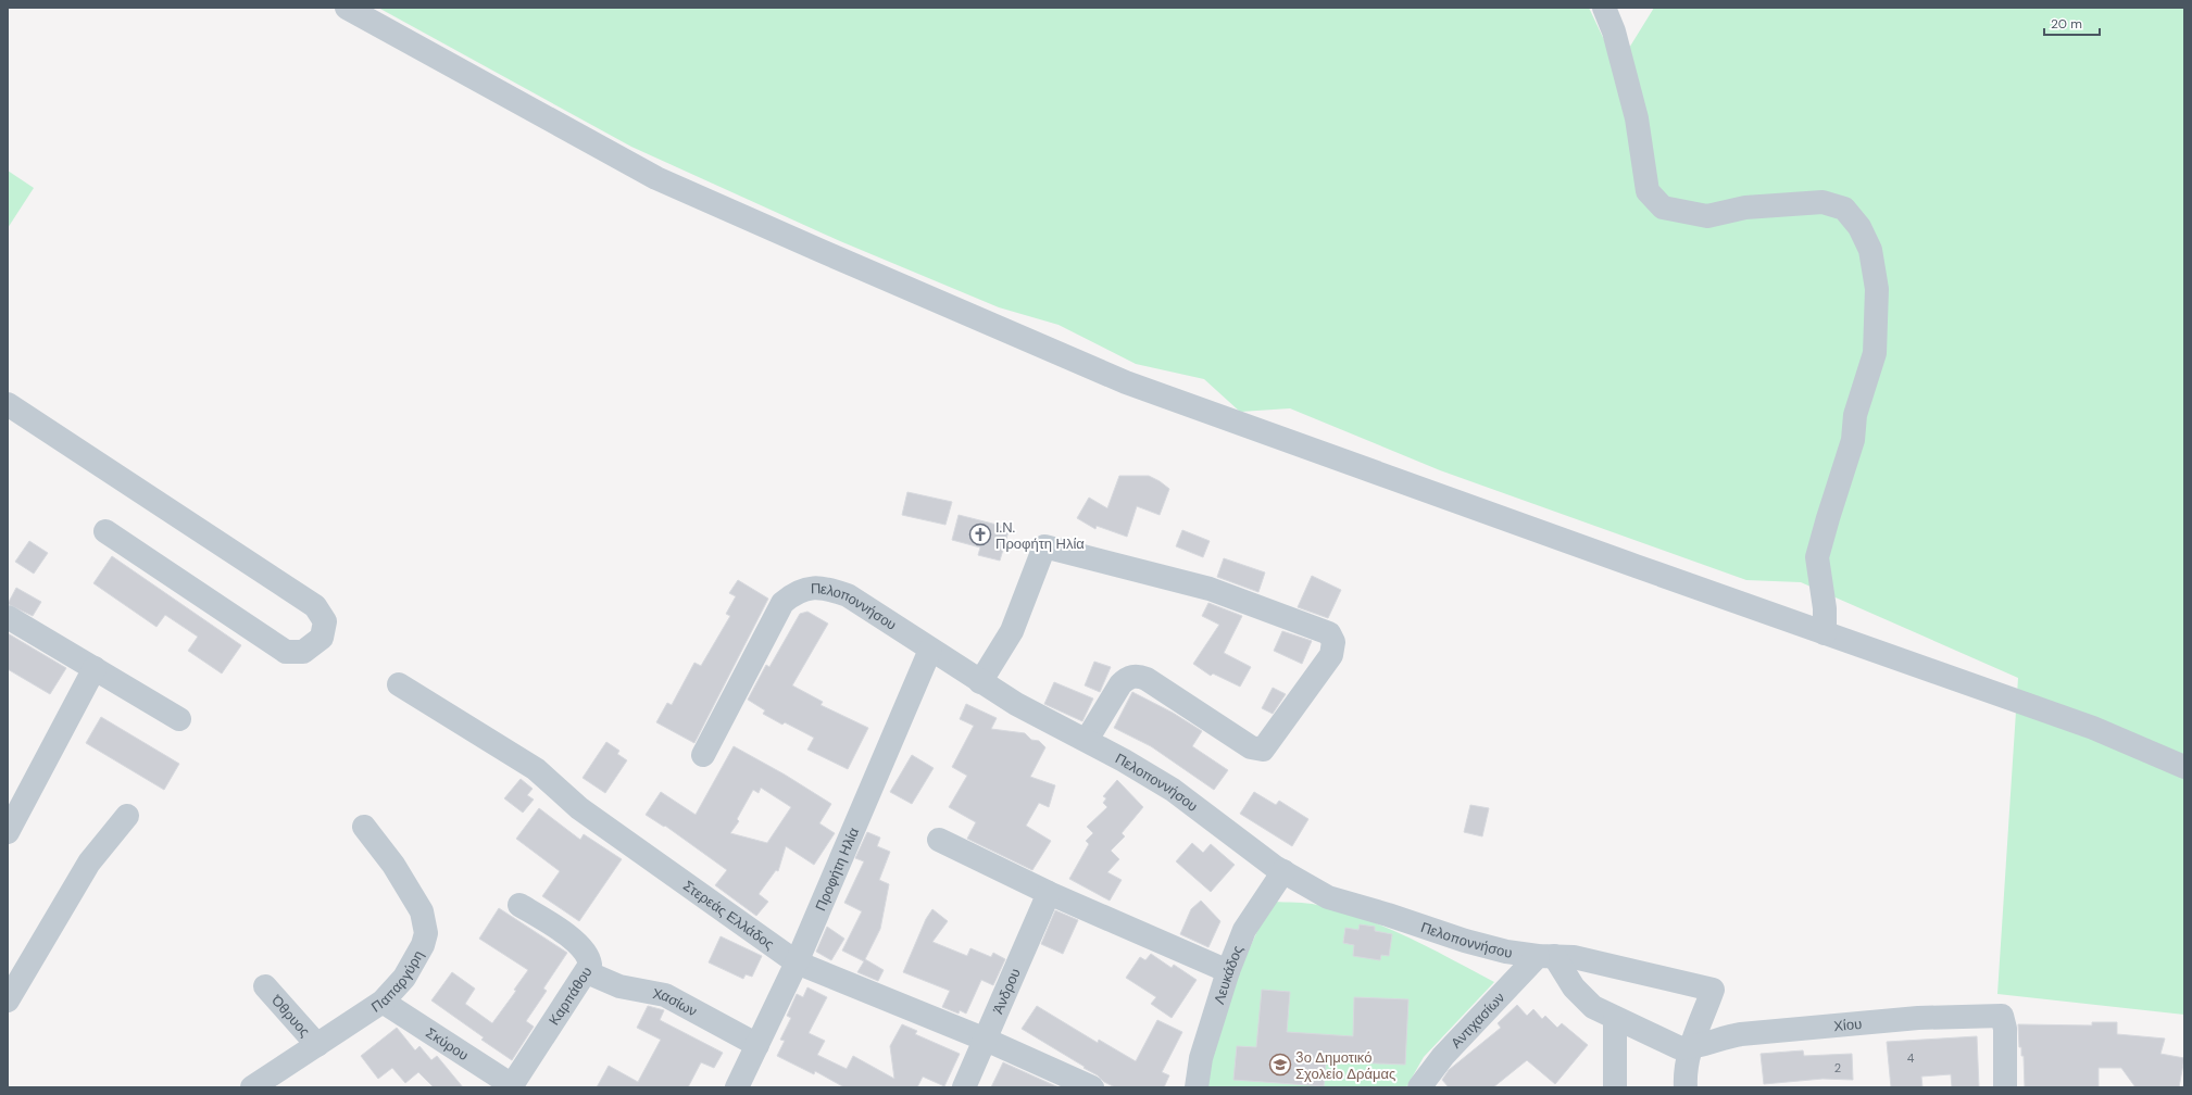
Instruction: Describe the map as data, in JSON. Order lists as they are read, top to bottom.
{
  "streets": {
    "street": [
      "Πελοποννήσου",
      "Προφήτη Ηλία",
      "Στερεάς Ελλάδος",
      "Λευκάδος",
      "Παπαργύρη",
      "Άνδρου",
      "Καρπάθου",
      "Χασίων",
      "Όθρυος",
      "Αντιχασίων",
      "Χίου",
      "Σκύρου"
    ]
  },
  "crossings": [
    ["Πελοποννήσου", "Προφήτη Ηλία"],
    ["Πελοποννήσου", "Λευκάδος"],
    ["Πελοποννήσου", "Αντιχασίων"],
    ["Πελοποννήσου", "Χίου"],
    ["Προφήτη Ηλία", "Στερεάς Ελλάδος"],
    ["Προφήτη Ηλία", "Χασίων"],
    ["Στερεάς Ελλάδος", "Άνδρου"],
    ["Παπαργύρη", "Όθρυος"],
    ["Παπαργύρη", "Σκύρου"],
    ["Καρπάθου", "Χασίων"],
    ["Καρπάθου", "Σκύρου"]
  ],
  "places": {
    "church": ["Ι.Ν. Προφήτη Ηλία"],
    "school or university": ["3ο Δημοτικό Σχολείο Δράμας"]
  },
  "house_numbers": ["4", "2"],
  "scale_bar": "20 m"
}
